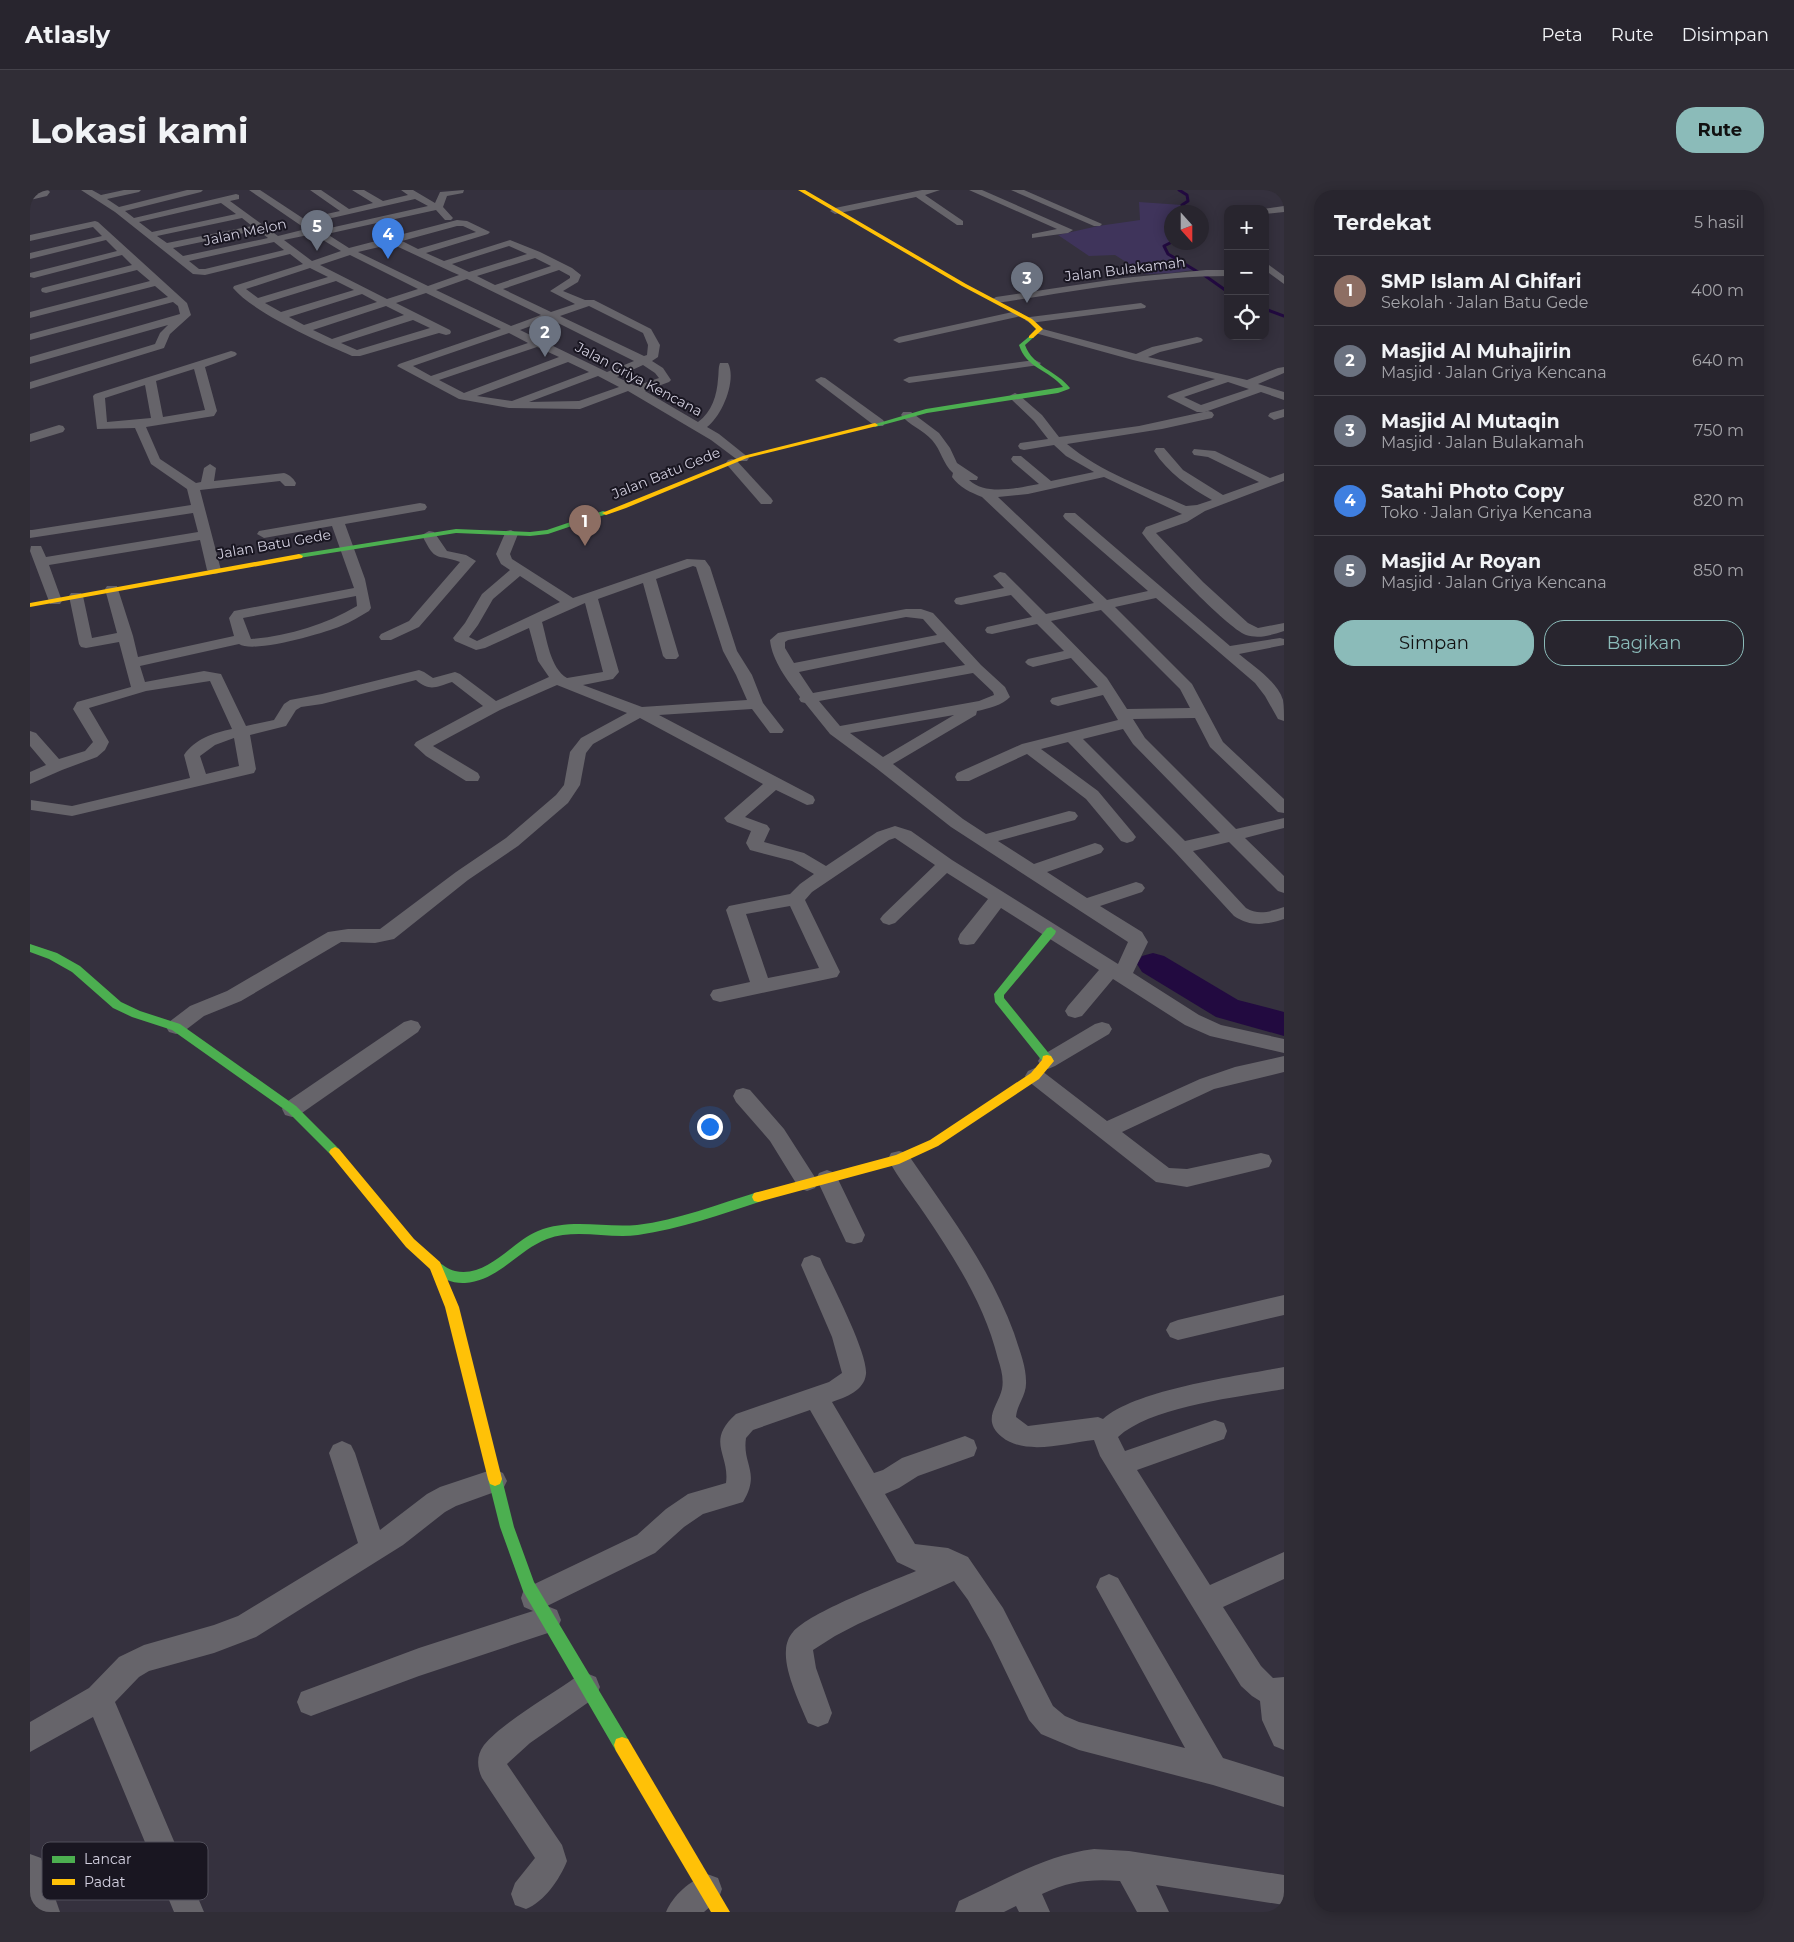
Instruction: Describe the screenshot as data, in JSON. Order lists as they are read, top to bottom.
{
  "streets": {
    "street": [
      "Jalan Melon",
      "Jalan Bulakamah",
      "Jalan Griya Kencana",
      "Jalan Batu Gede"
    ]
  },
  "crossings": [
    ["Jalan Melon", "Jalan Griya Kencana"],
    ["Jalan Griya Kencana", "Jalan Batu Gede"]
  ],
  "legend": ["Lancar", "Padat"],
  "north": "bottom",
  "page": {
    "header": "Atlasly",
    "nav": ["Peta", "Rute", "Disimpan"],
    "buttons": [
      "Rute",
      ["Simpan", "Bagikan"]
    ],
    "title": "Lokasi kami",
    "heading": ["Terdekat", "5 hasil"],
    "map_buttons": ["+", "−"],
    "pins": [
      "5",
      "4",
      "3",
      "2",
      "1"
    ],
    "list": [
      {
        "mark": "1",
        "name": "SMP Islam Al Ghifari",
        "note": "Sekolah · Jalan Batu Gede",
        "value": "400 m"
      },
      {
        "mark": "2",
        "name": "Masjid Al Muhajirin",
        "note": "Masjid · Jalan Griya Kencana",
        "value": "640 m"
      },
      {
        "mark": "3",
        "name": "Masjid Al Mutaqin",
        "note": "Masjid · Jalan Bulakamah",
        "value": "750 m"
      },
      {
        "mark": "4",
        "name": "Satahi Photo Copy",
        "note": "Toko · Jalan Griya Kencana",
        "value": "820 m"
      },
      {
        "mark": "5",
        "name": "Masjid Ar Royan",
        "note": "Masjid · Jalan Griya Kencana",
        "value": "850 m"
      }
    ]
  }
}
